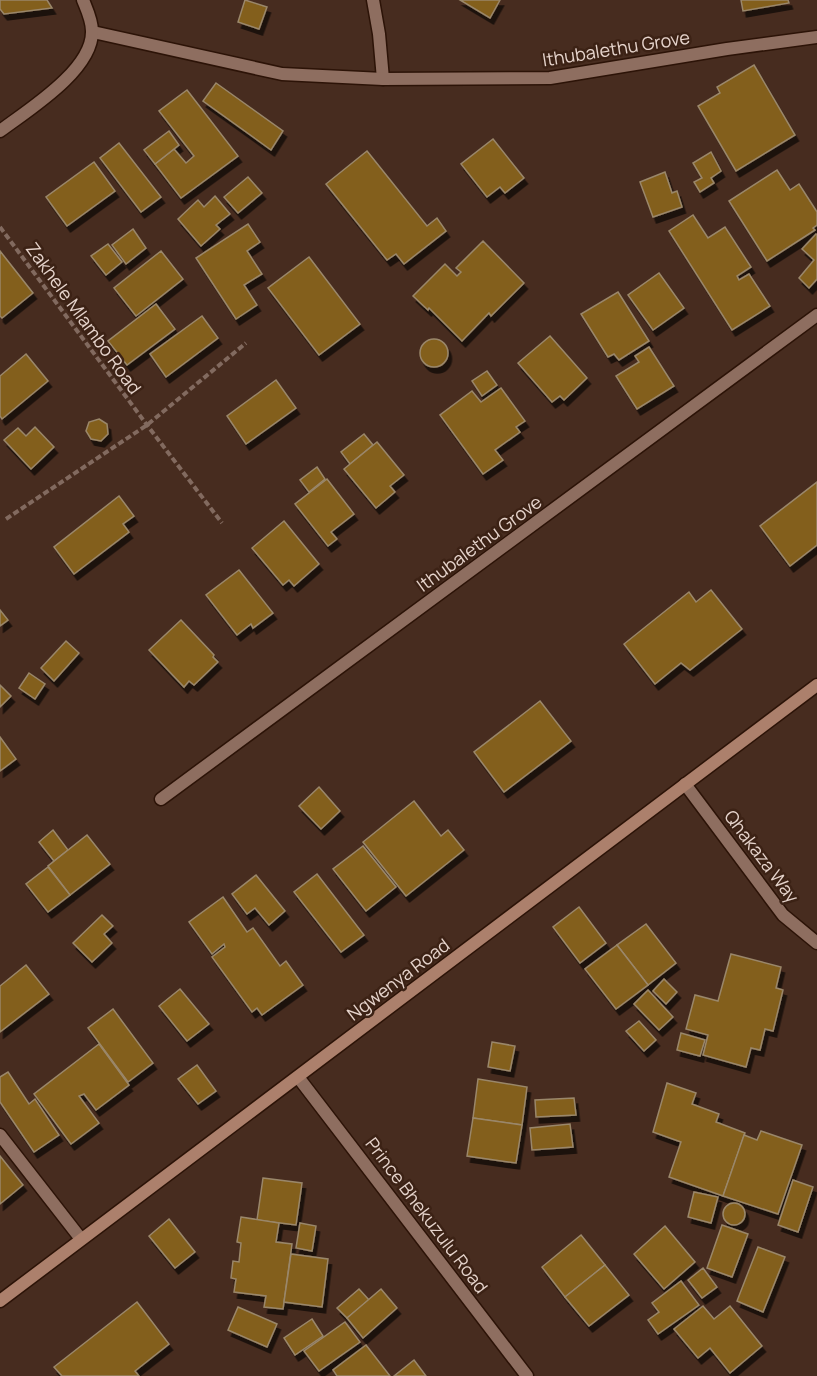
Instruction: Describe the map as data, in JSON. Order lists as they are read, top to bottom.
{
  "streets": {
    "street": [
      "Ithubalethu Grove",
      "Qhakaza Way",
      "Ngwenya Road",
      "Prince Bhekuzulu Road"
    ],
    "path": ["Zakhele Mlambo Road"]
  },
  "crossings": [
    ["Qhakaza Way", "Ngwenya Road"],
    ["Ngwenya Road", "Prince Bhekuzulu Road"]
  ]
}
